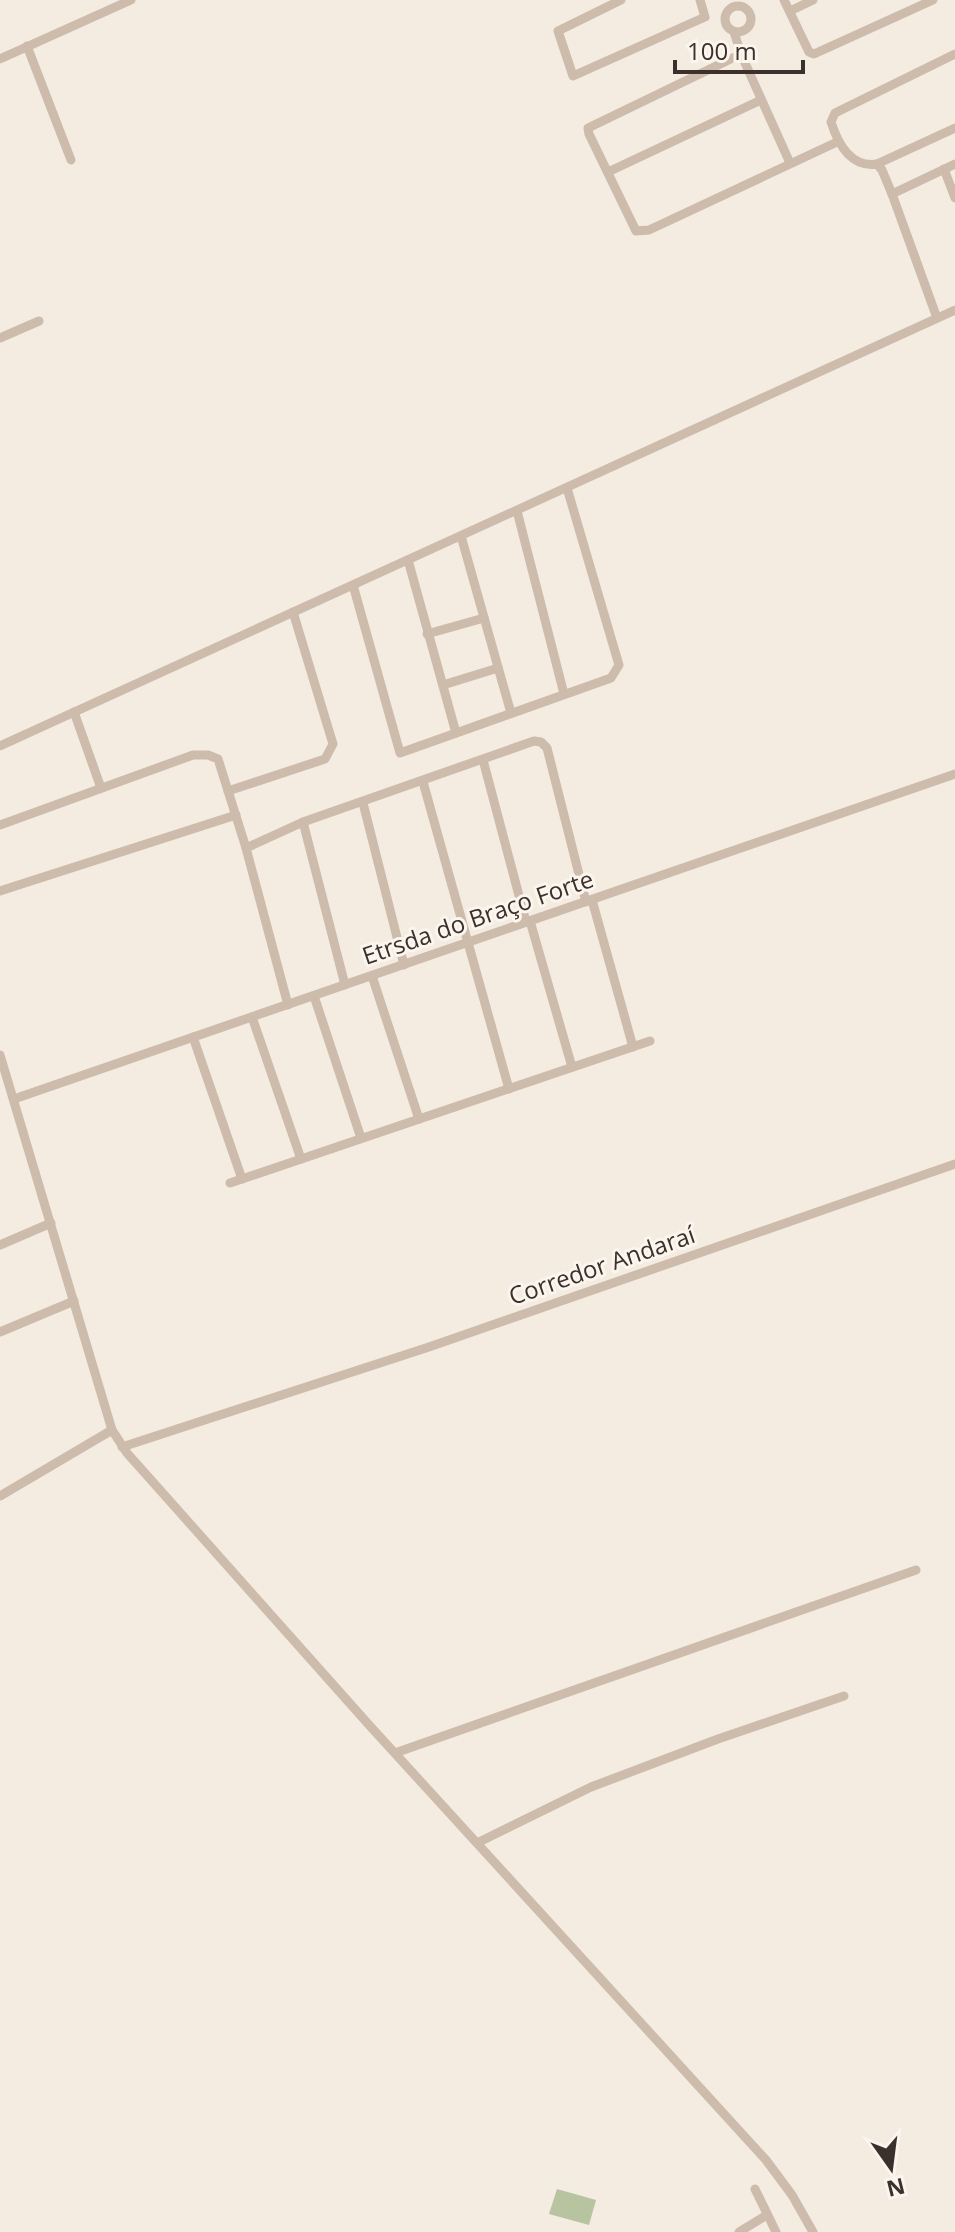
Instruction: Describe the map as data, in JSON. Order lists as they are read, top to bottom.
{
  "streets": {
    "street": ["Etrsda do Braço Forte", "Corredor Andaraí"]
  },
  "scale_bar": "100 m",
  "north": "bottom"
}
